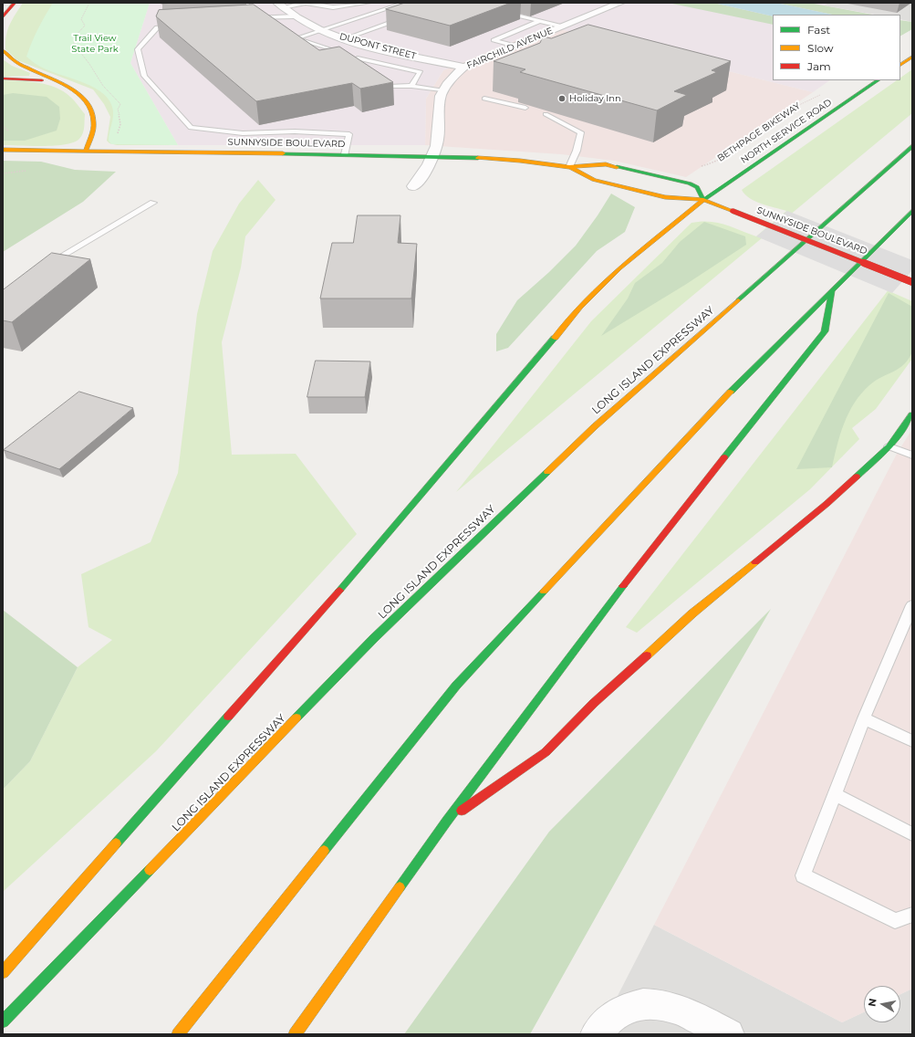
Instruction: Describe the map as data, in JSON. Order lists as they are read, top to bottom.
{
  "streets": {
    "main road": ["NORTH SERVICE ROAD", "SUNNYSIDE BOULEVARD", "LONG ISLAND EXPRESSWAY"],
    "street": ["DUPONT STREET", "FAIRCHILD AVENUE"],
    "path": ["BETHPAGE BIKEWAY"]
  },
  "crossings": [
    ["DUPONT STREET", "FAIRCHILD AVENUE"],
    ["FAIRCHILD AVENUE", "SUNNYSIDE BOULEVARD"],
    ["NORTH SERVICE ROAD", "SUNNYSIDE BOULEVARD"]
  ],
  "parks": ["Trail View State Park"],
  "places": ["Holiday Inn"],
  "legend": ["Fast", "Slow", "Jam"],
  "north": "left"
}
